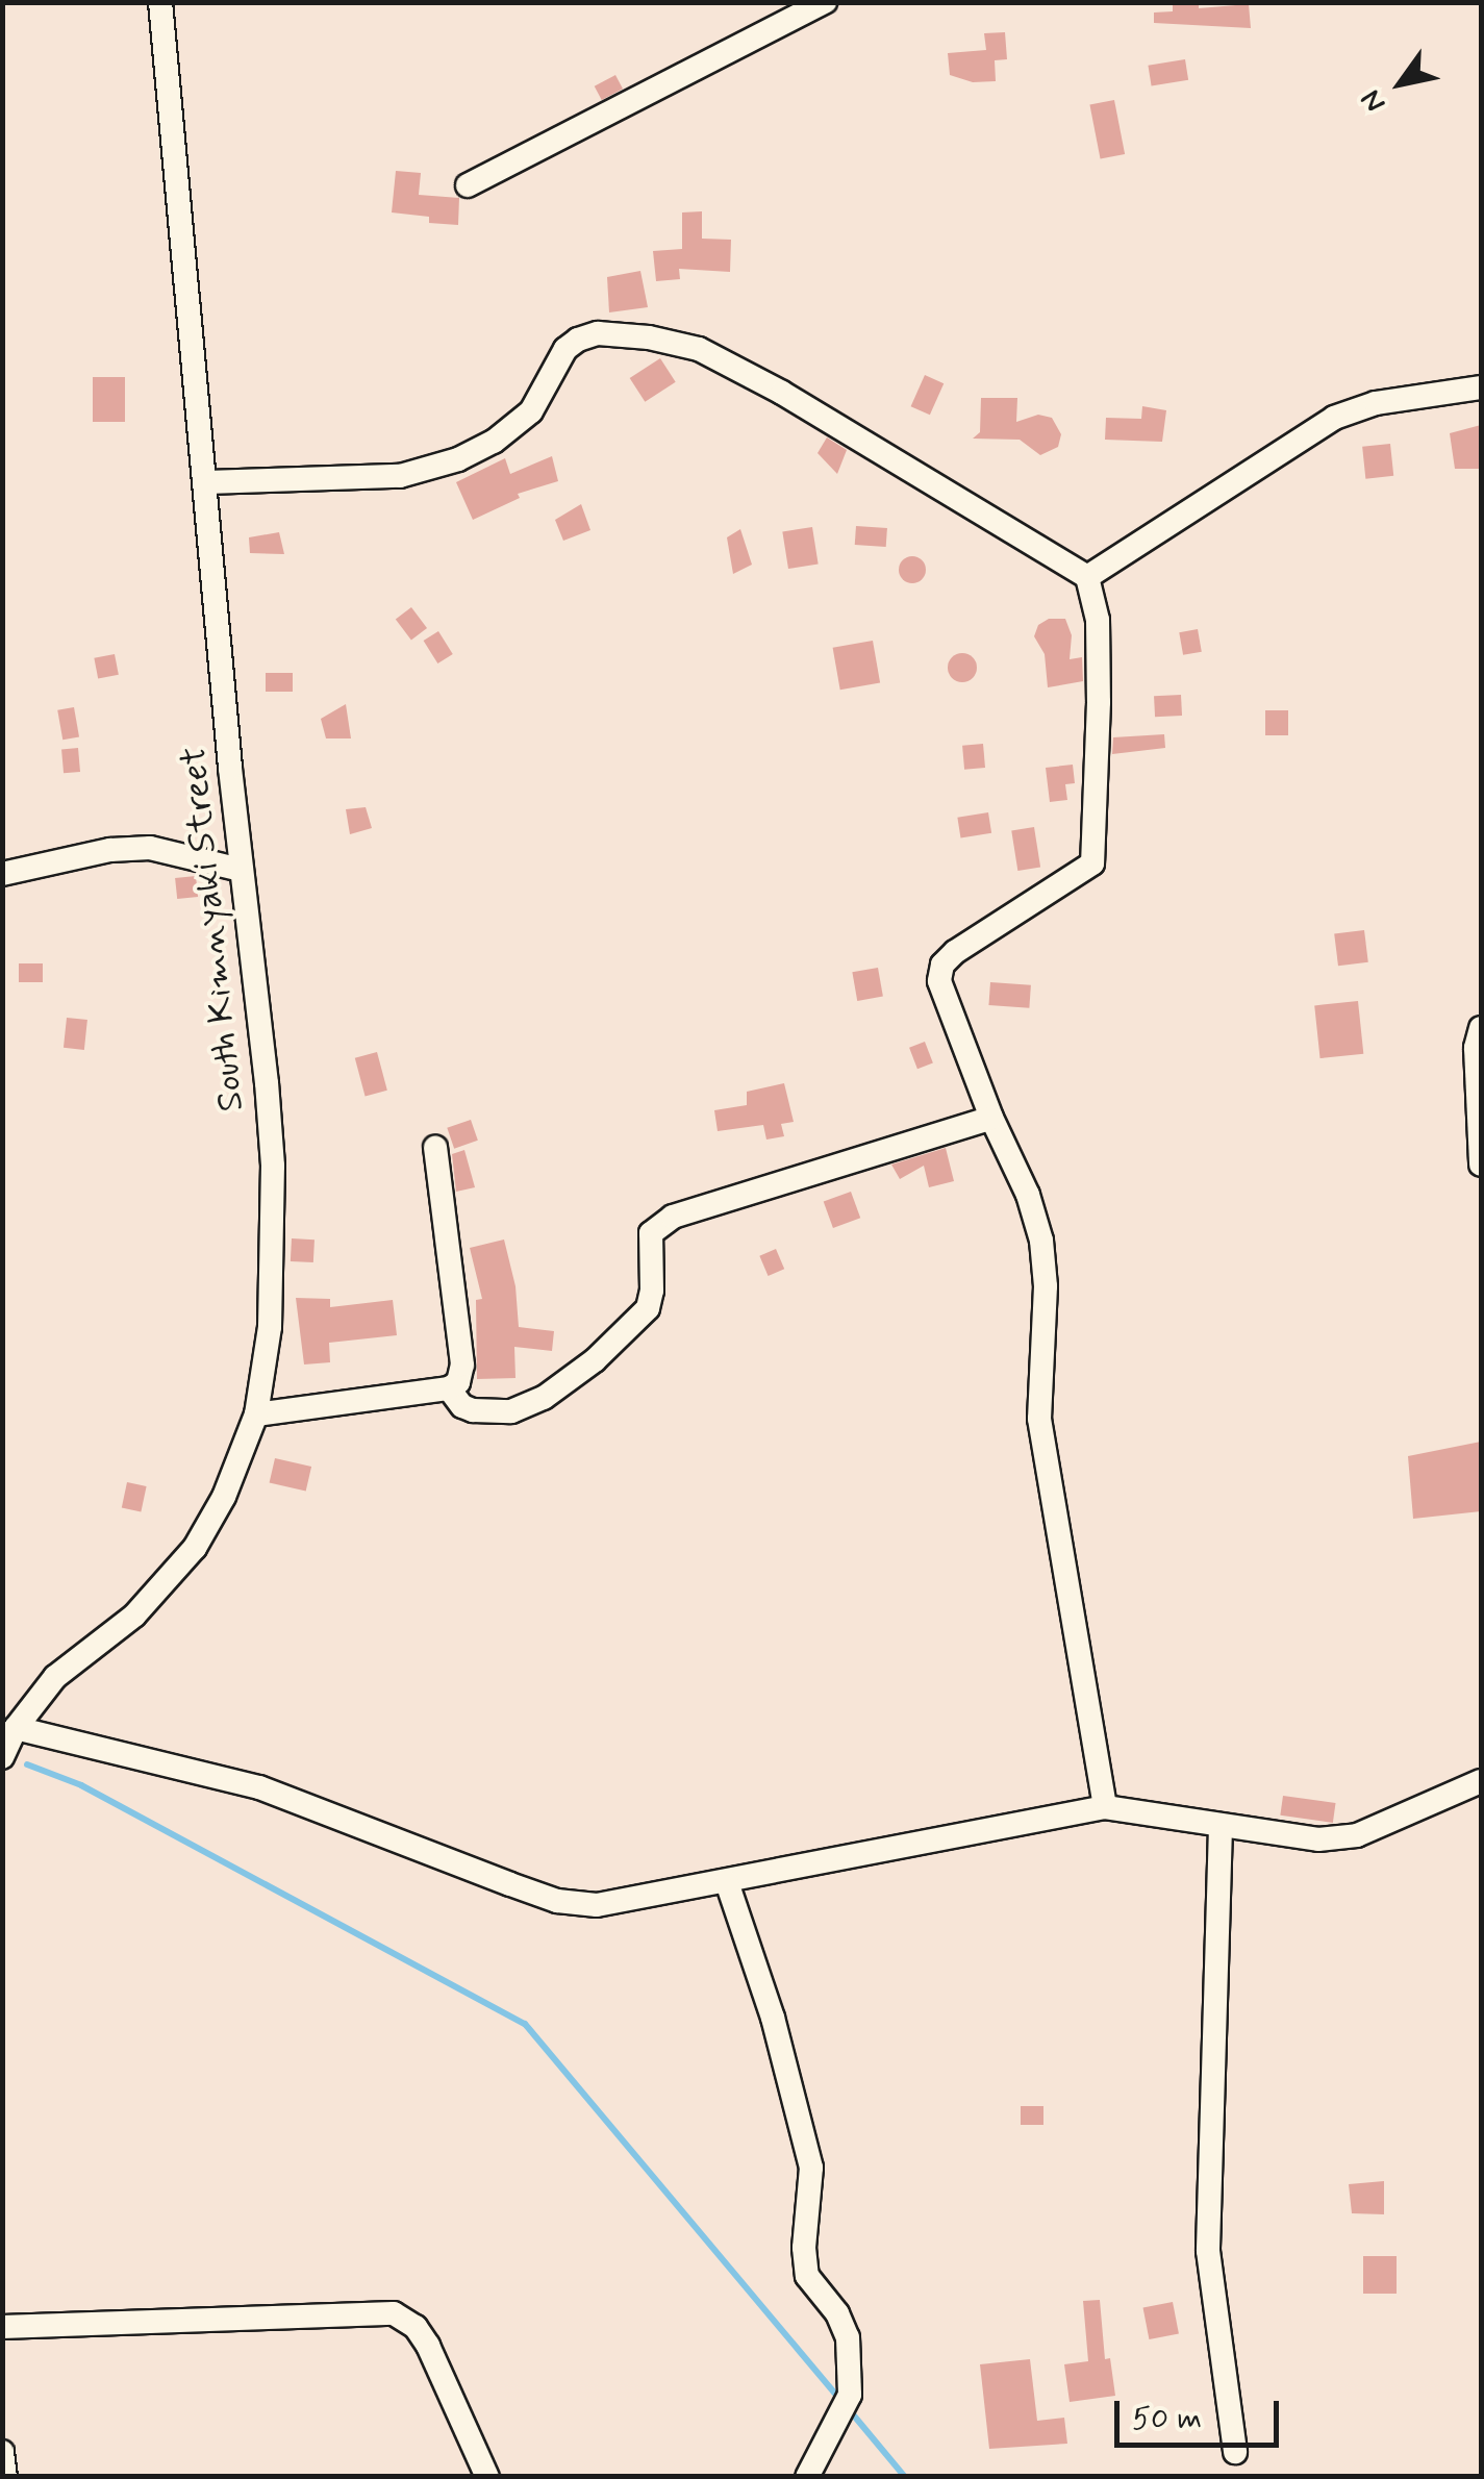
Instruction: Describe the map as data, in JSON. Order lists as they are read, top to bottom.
{
  "streets": {
    "street": ["South Kimnyaki Street"]
  },
  "scale_bar": "50 m",
  "north": "bottom left"
}
